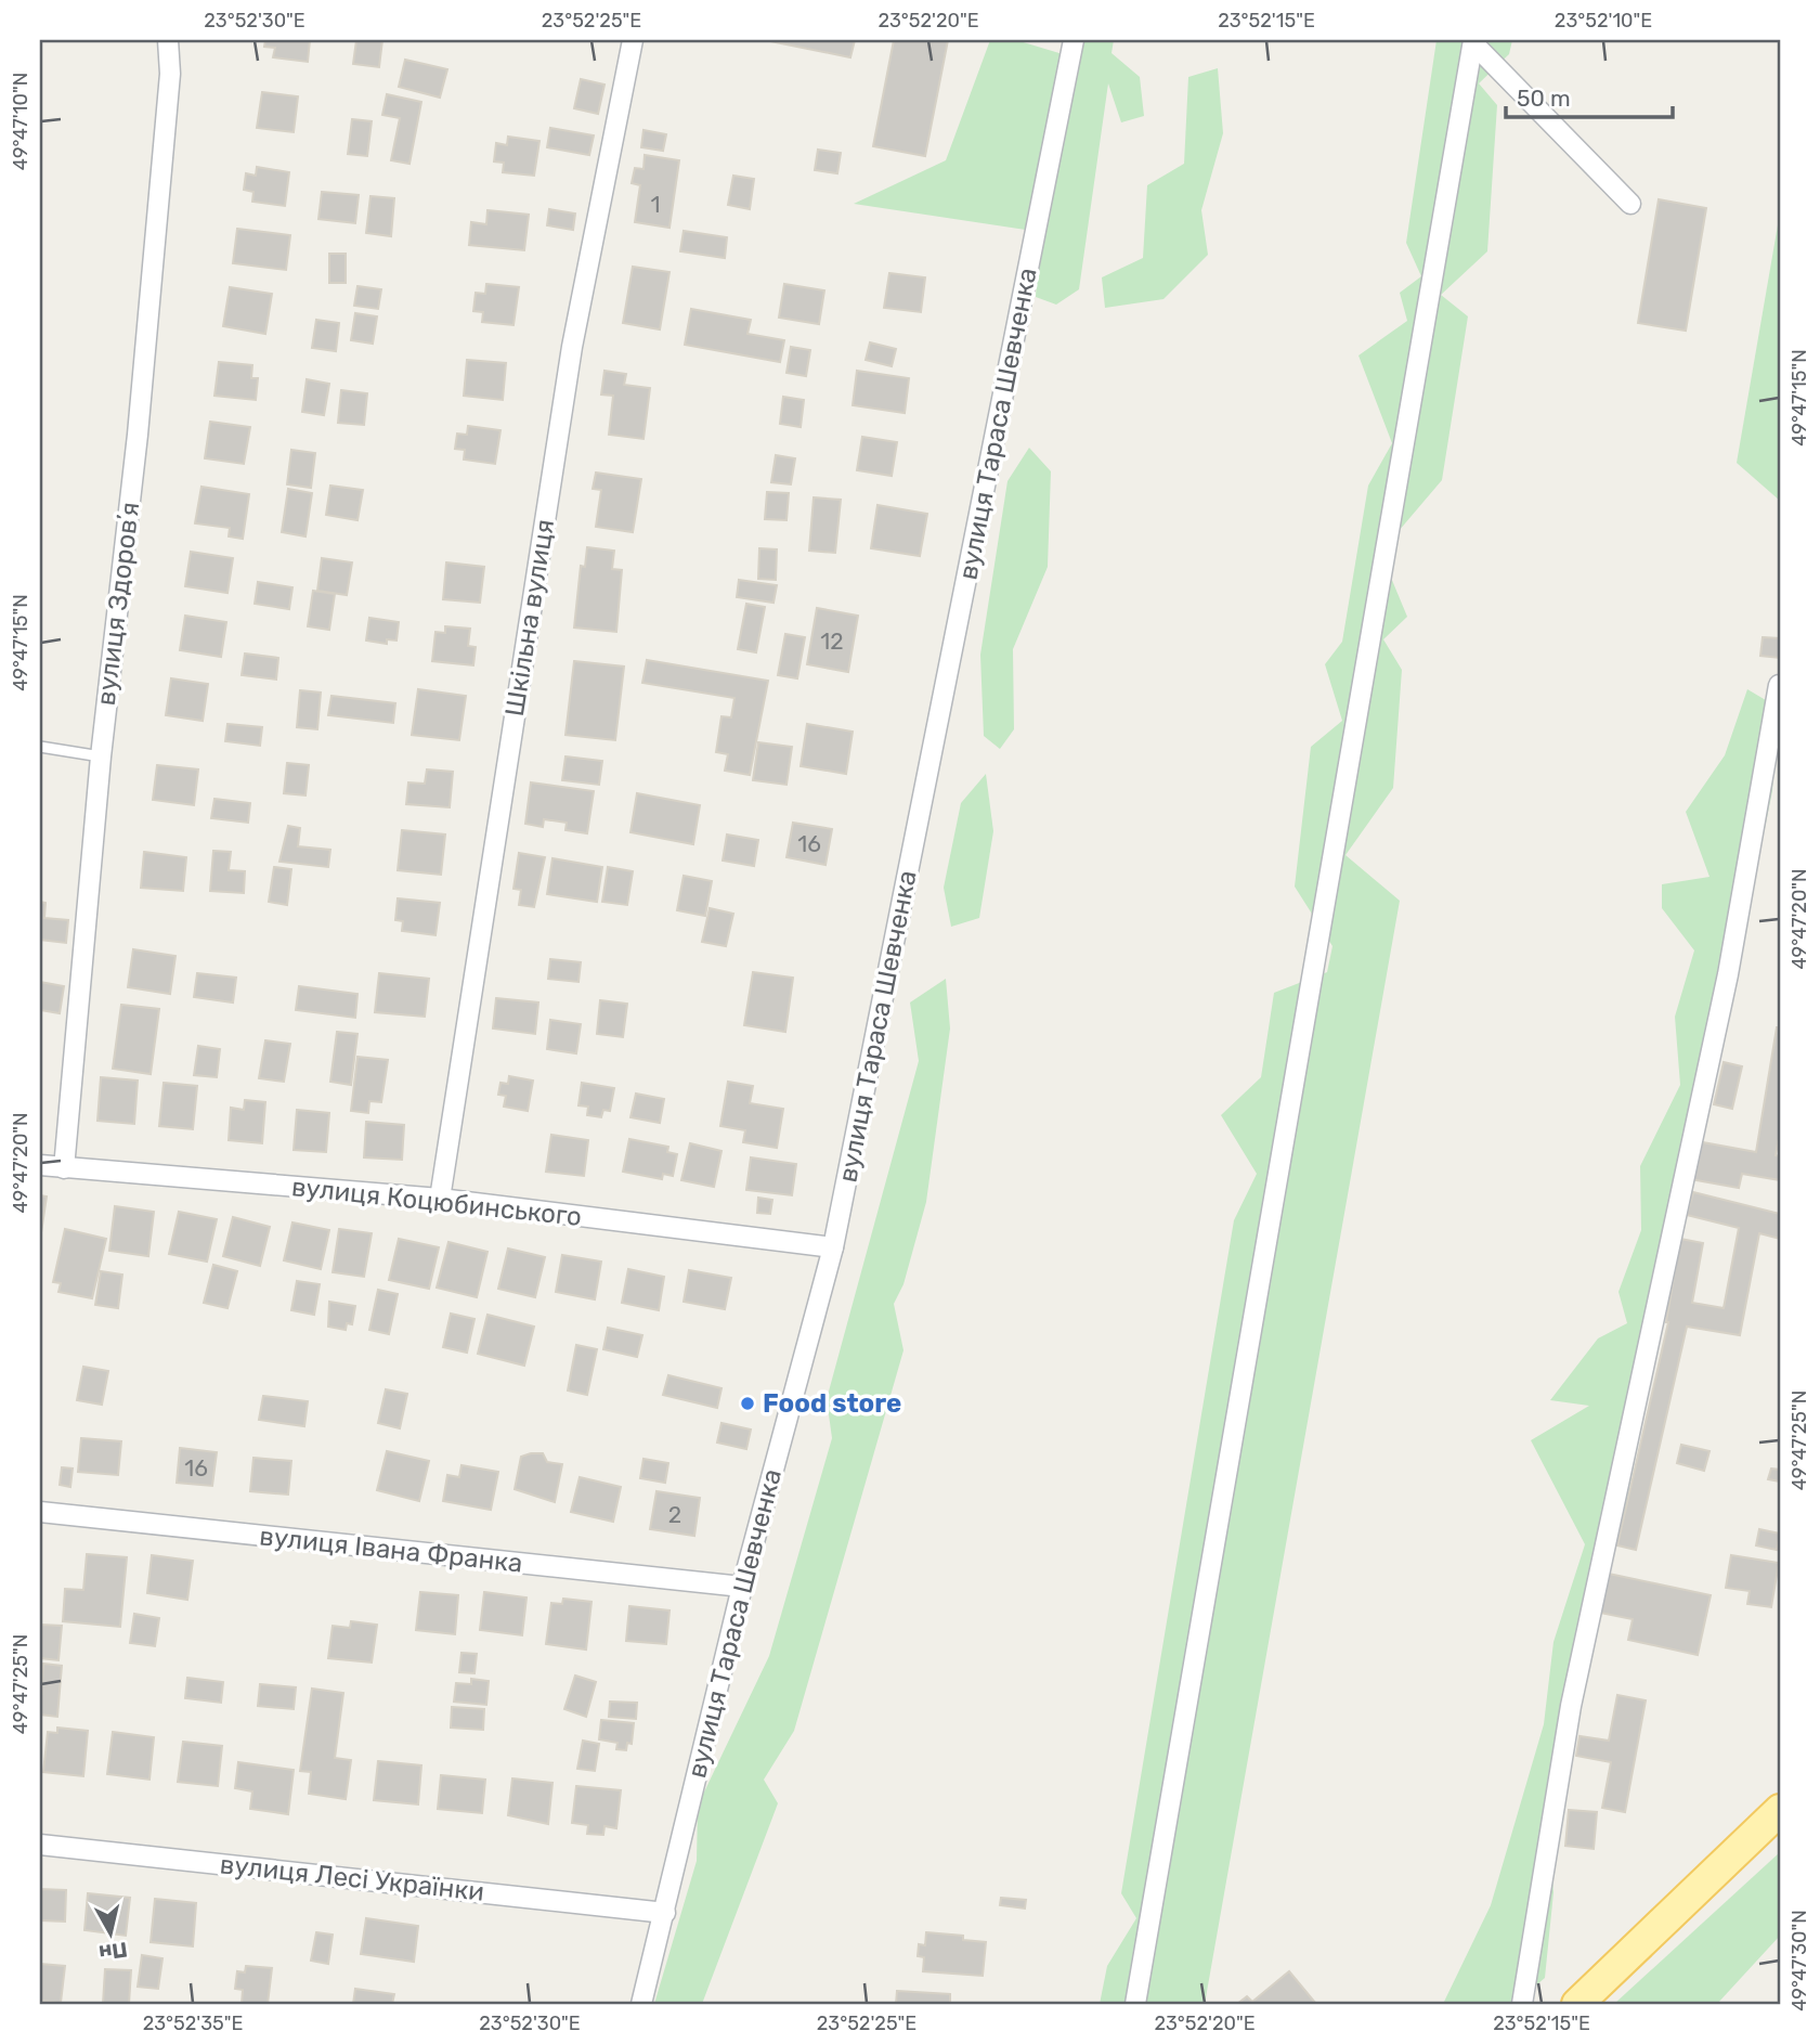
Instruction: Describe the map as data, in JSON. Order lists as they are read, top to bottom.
{
  "streets": {
    "street": [
      "вулиця Тараса Шевченка",
      "вулиця Здоровʼя",
      "Шкільна вулиця",
      "вулиця Коцюбинського",
      "вулиця Івана Франка",
      "вулиця Лесі Українки"
    ]
  },
  "crossings": [
    ["вулиця Тараса Шевченка", "вулиця Коцюбинського"],
    ["вулиця Тараса Шевченка", "вулиця Івана Франка"],
    ["вулиця Тараса Шевченка", "вулиця Лесі Українки"],
    ["вулиця Здоровʼя", "вулиця Коцюбинського"],
    ["Шкільна вулиця", "вулиця Коцюбинського"]
  ],
  "places": ["Food store"],
  "house_numbers": [
    "1",
    "12",
    "16",
    "16",
    "2"
  ],
  "scale_bar": "50 m",
  "north": "bottom",
  "coordinates": [
    "23°52'30\"E",
    "23°52'25\"E",
    "23°52'20\"E",
    "23°52'15\"E",
    "23°52'10\"E",
    "49°47'10\"N",
    "49°47'15\"N",
    "49°47'20\"N",
    "49°47'25\"N",
    "49°47'30\"N",
    "23°52'35\"E"
  ]
}
